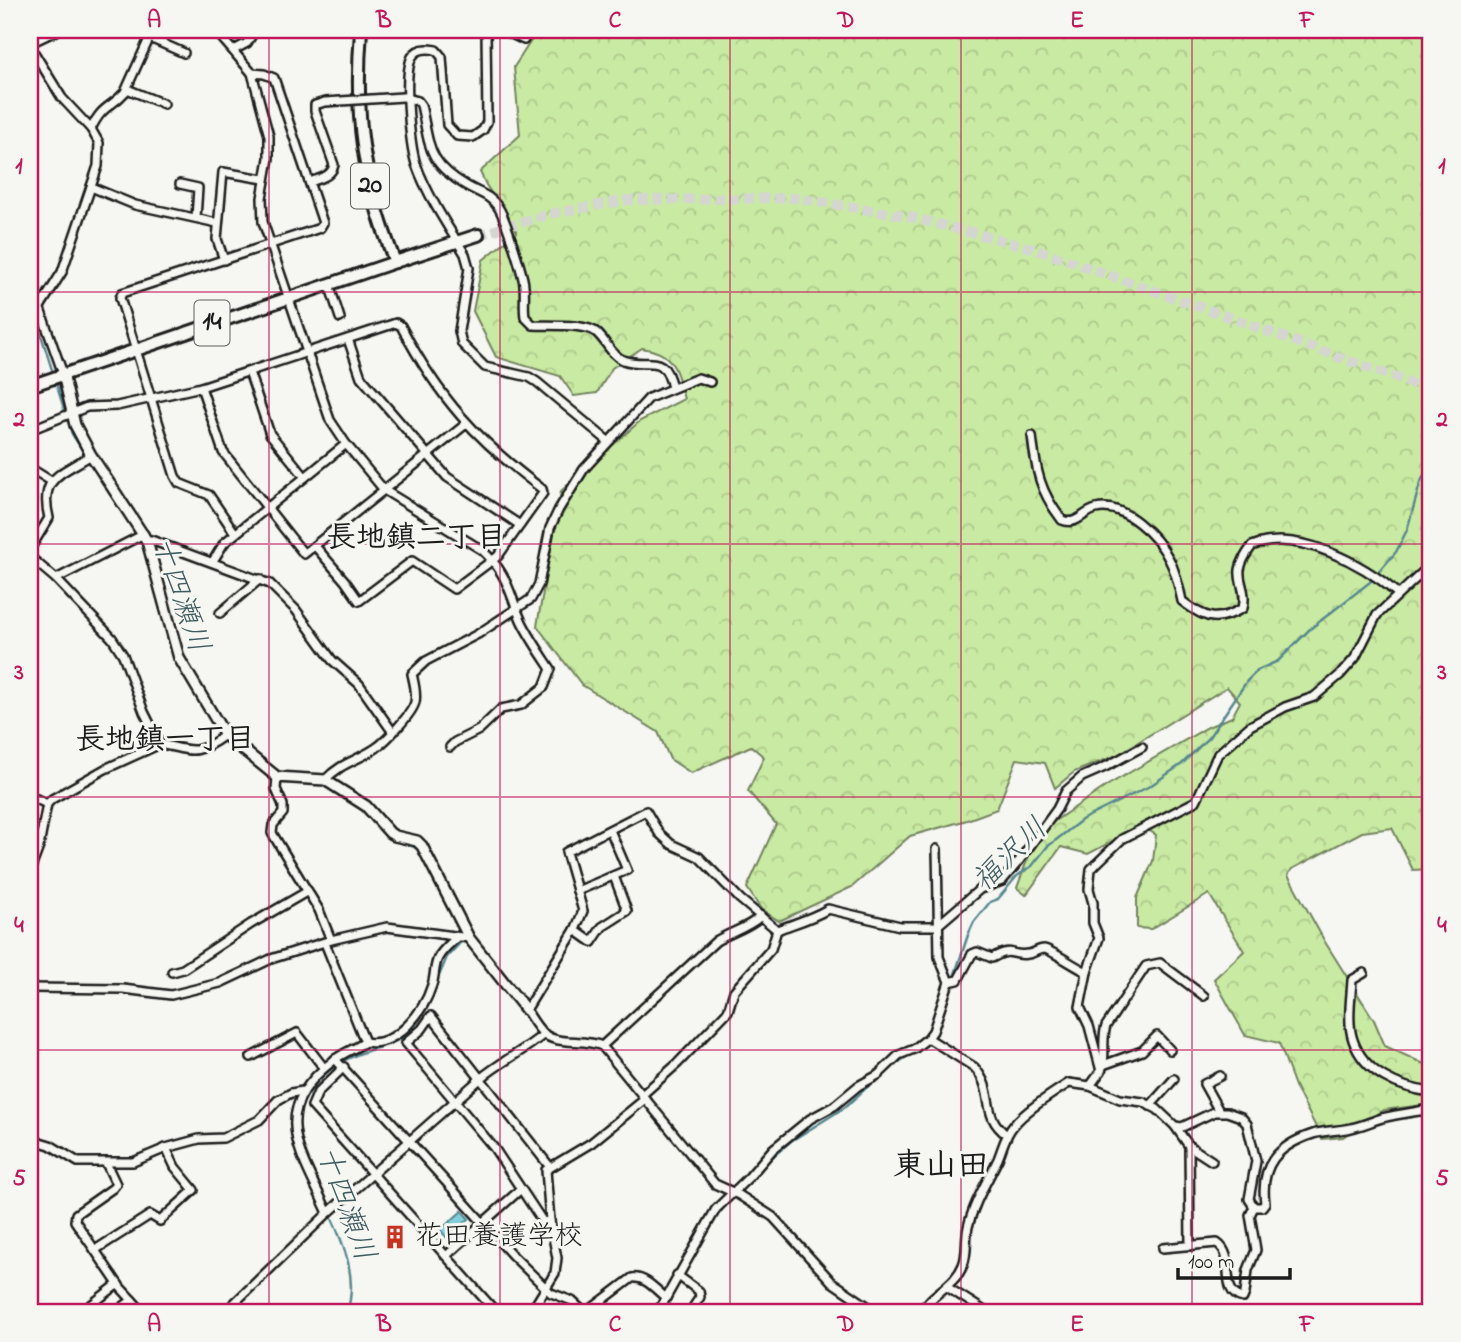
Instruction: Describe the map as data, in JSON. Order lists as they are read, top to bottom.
{
  "streets": {
    "main road": ["20", "14"]
  },
  "crossings": [
    ["20", "14"]
  ],
  "districts": ["長地鎮二丁目", "長地鎮一丁目", "東山田"],
  "water": ["十四瀬川", "福沢川"],
  "places": {
    "building": ["花田養護学校"]
  },
  "scale_bar": "100 m",
  "grid": {
    "columns": [
      "A",
      "B",
      "C",
      "D",
      "E",
      "F"
    ],
    "rows": [
      "1",
      "2",
      "3",
      "4",
      "5"
    ]
  }
}
